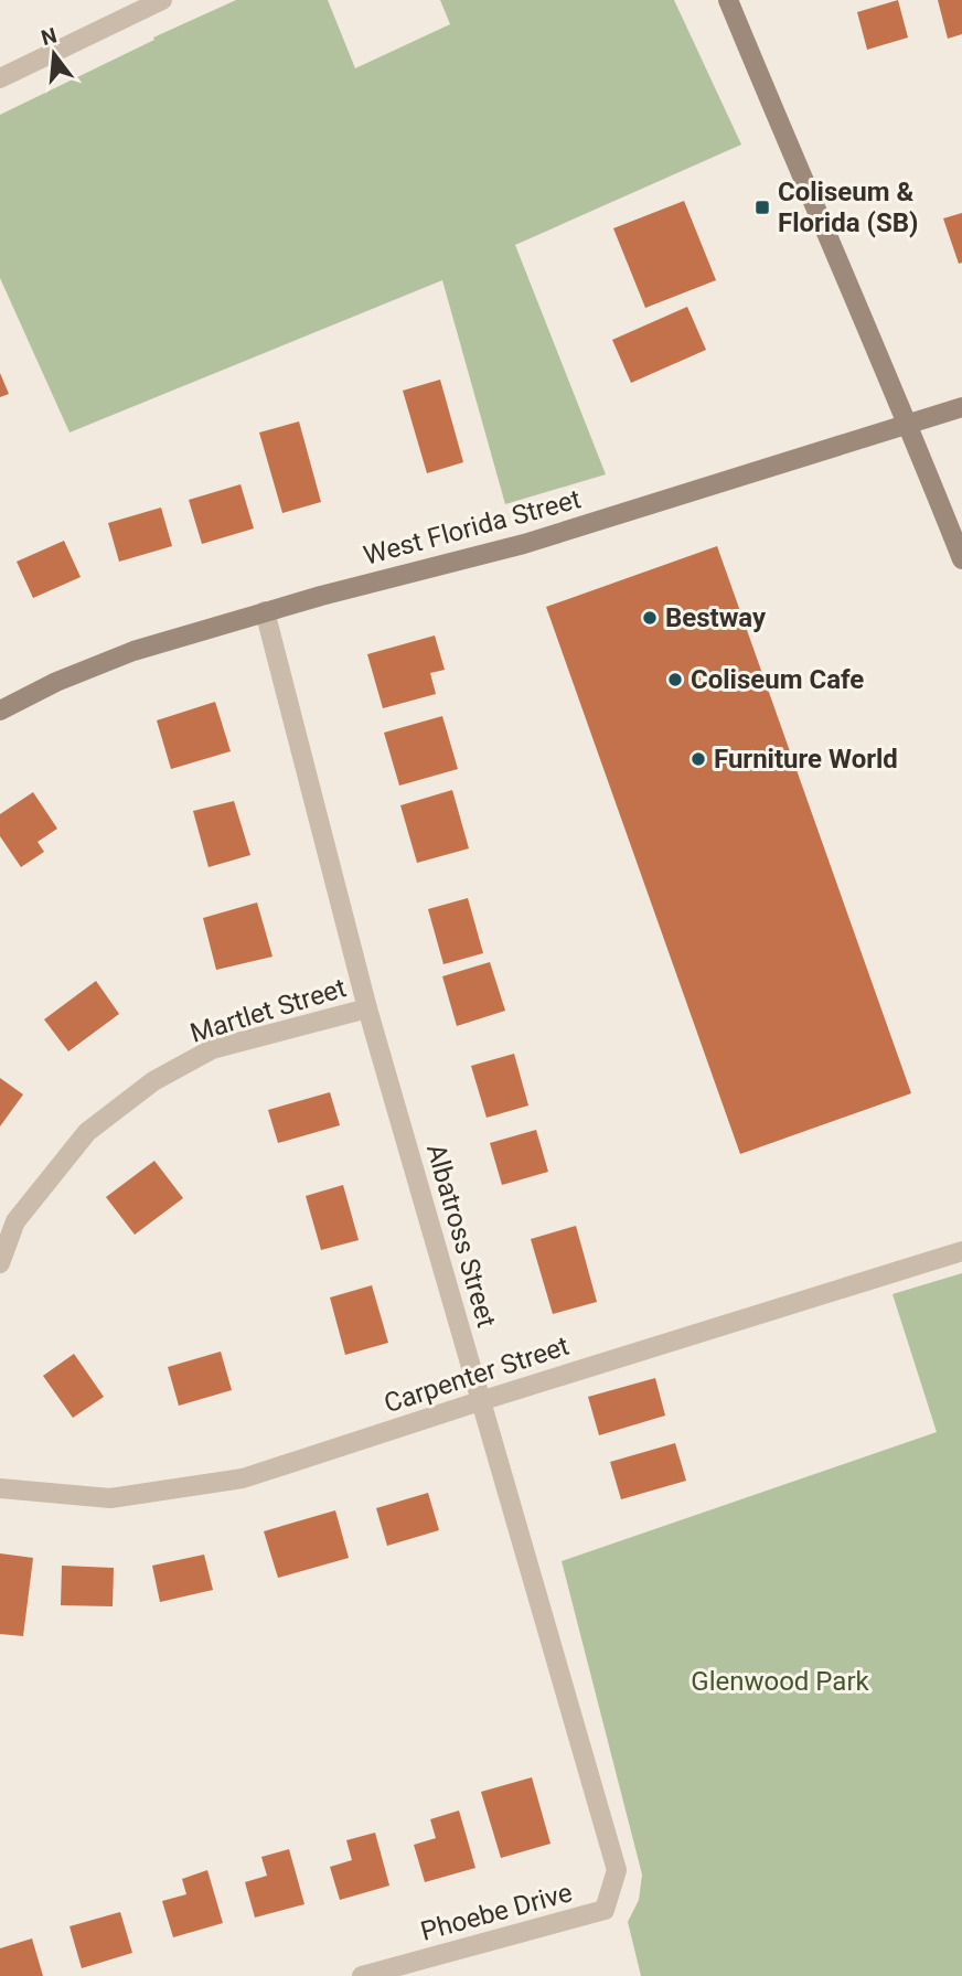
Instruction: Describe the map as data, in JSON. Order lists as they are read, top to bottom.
{
  "streets": {
    "main road": ["West Florida Street"],
    "street": [
      "Martlet Street",
      "Albatross Street",
      "Carpenter Street",
      "Phoebe Drive"
    ]
  },
  "crossings": [
    ["West Florida Street", "Albatross Street"],
    ["Martlet Street", "Albatross Street"],
    ["Albatross Street", "Carpenter Street"],
    ["Albatross Street", "Phoebe Drive"]
  ],
  "parks": ["Glenwood Park"],
  "places": {
    "transit": ["Coliseum & Florida (SB)"],
    "other": ["Bestway", "Coliseum Cafe", "Furniture World"]
  },
  "north": "top"
}
